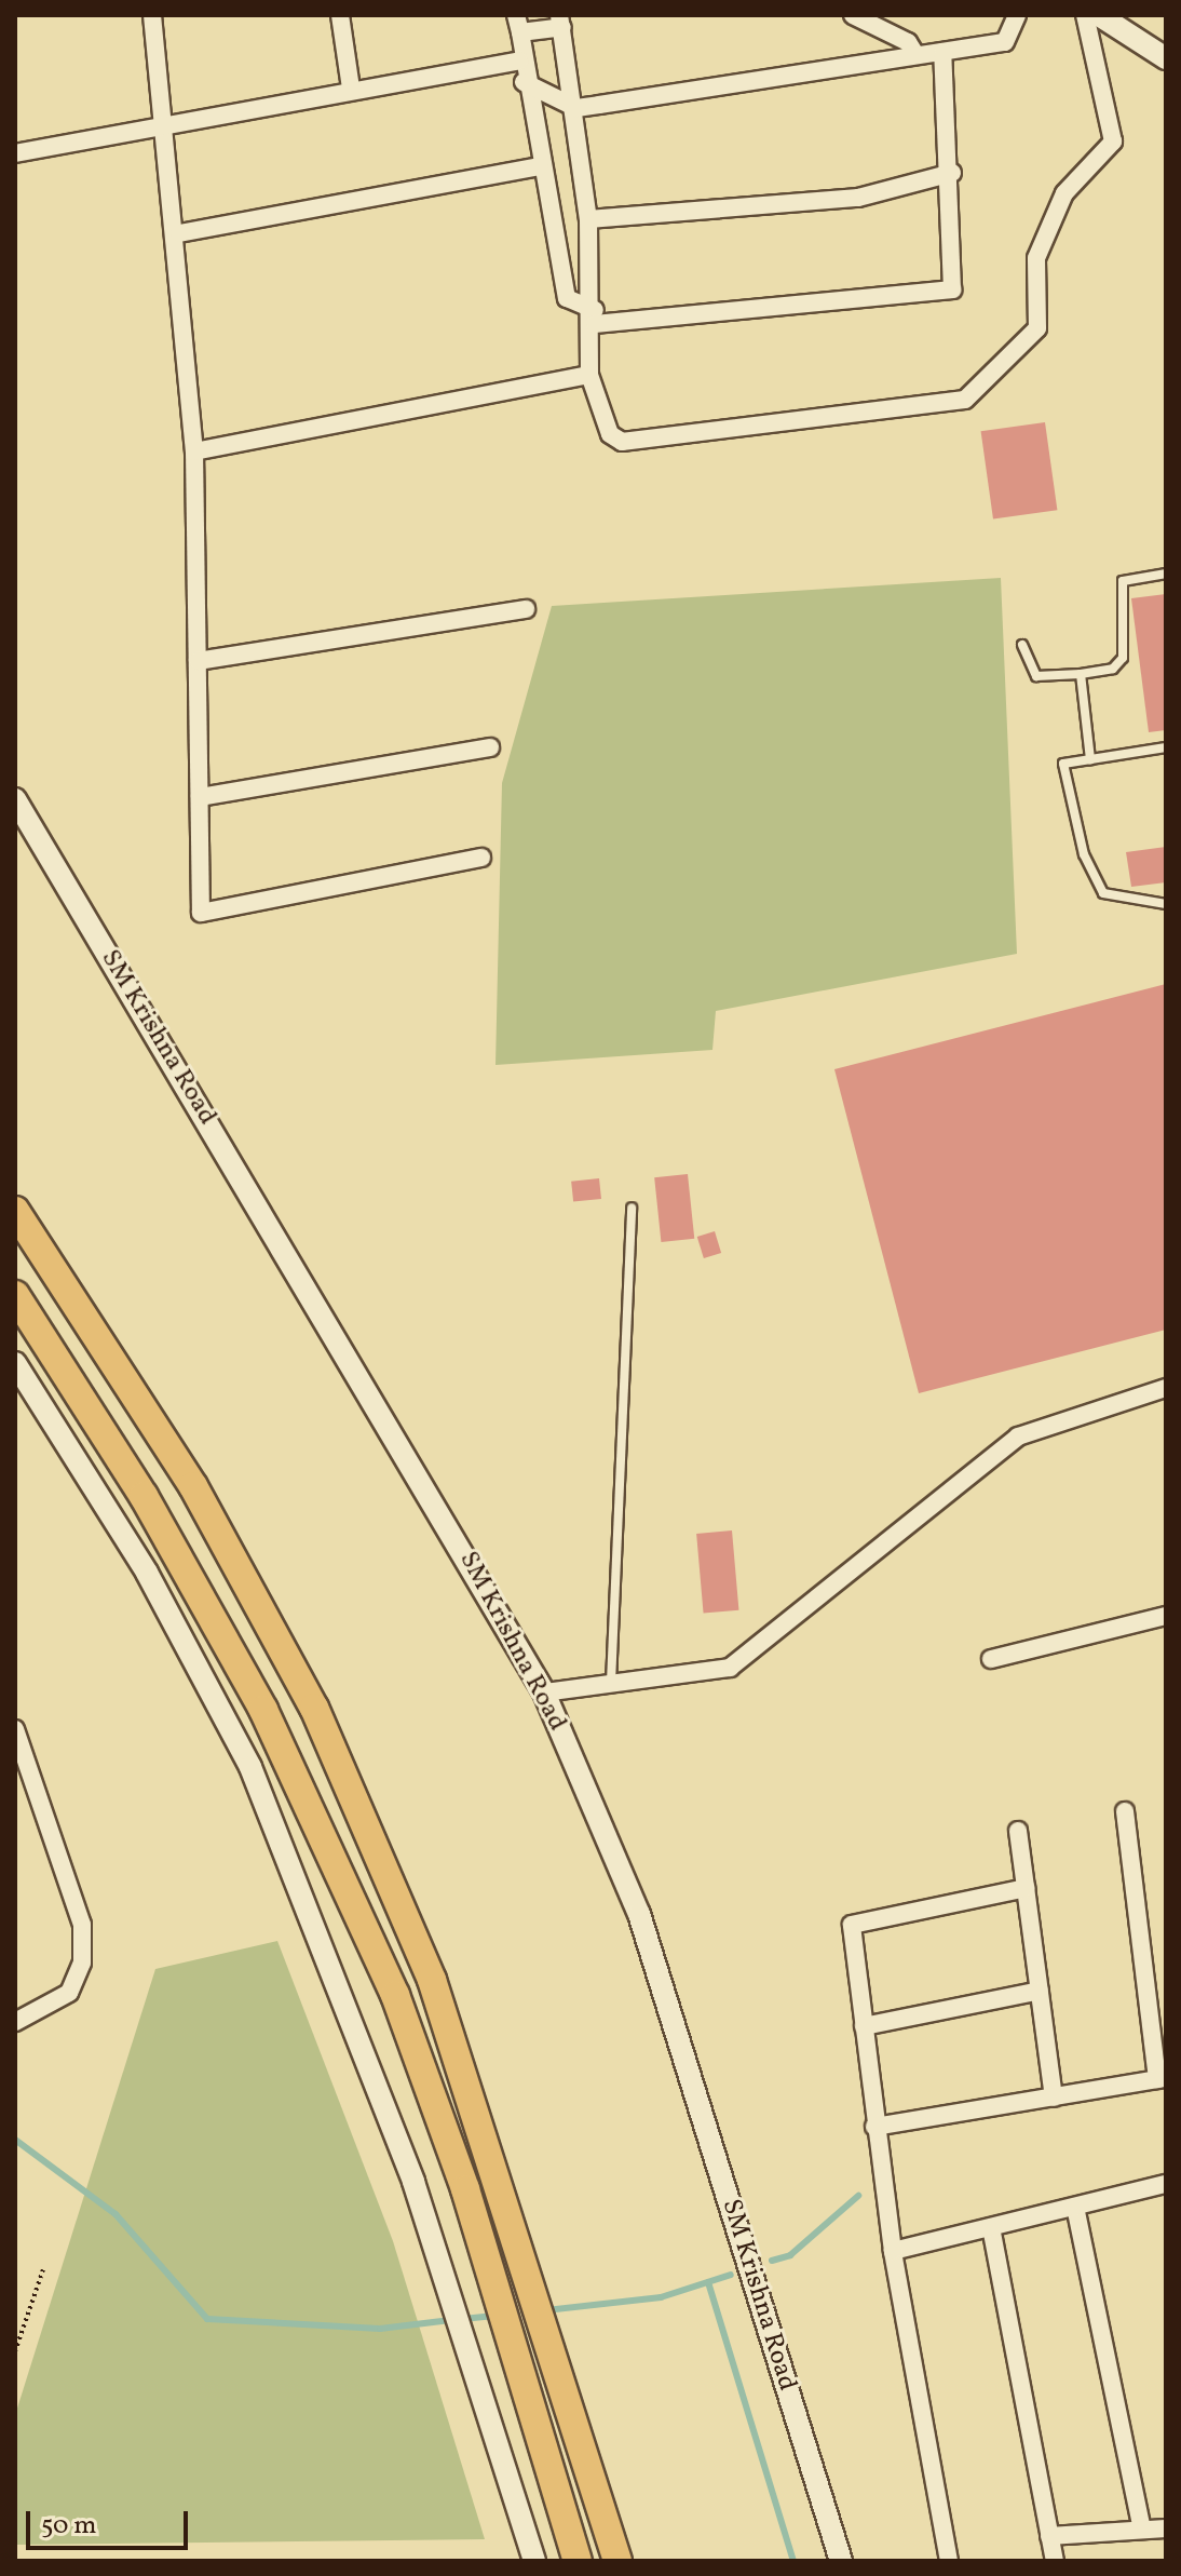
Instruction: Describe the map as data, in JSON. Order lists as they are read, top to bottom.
{
  "streets": {
    "street": ["SM Krishna Road"]
  },
  "scale_bar": "50 m"
}
